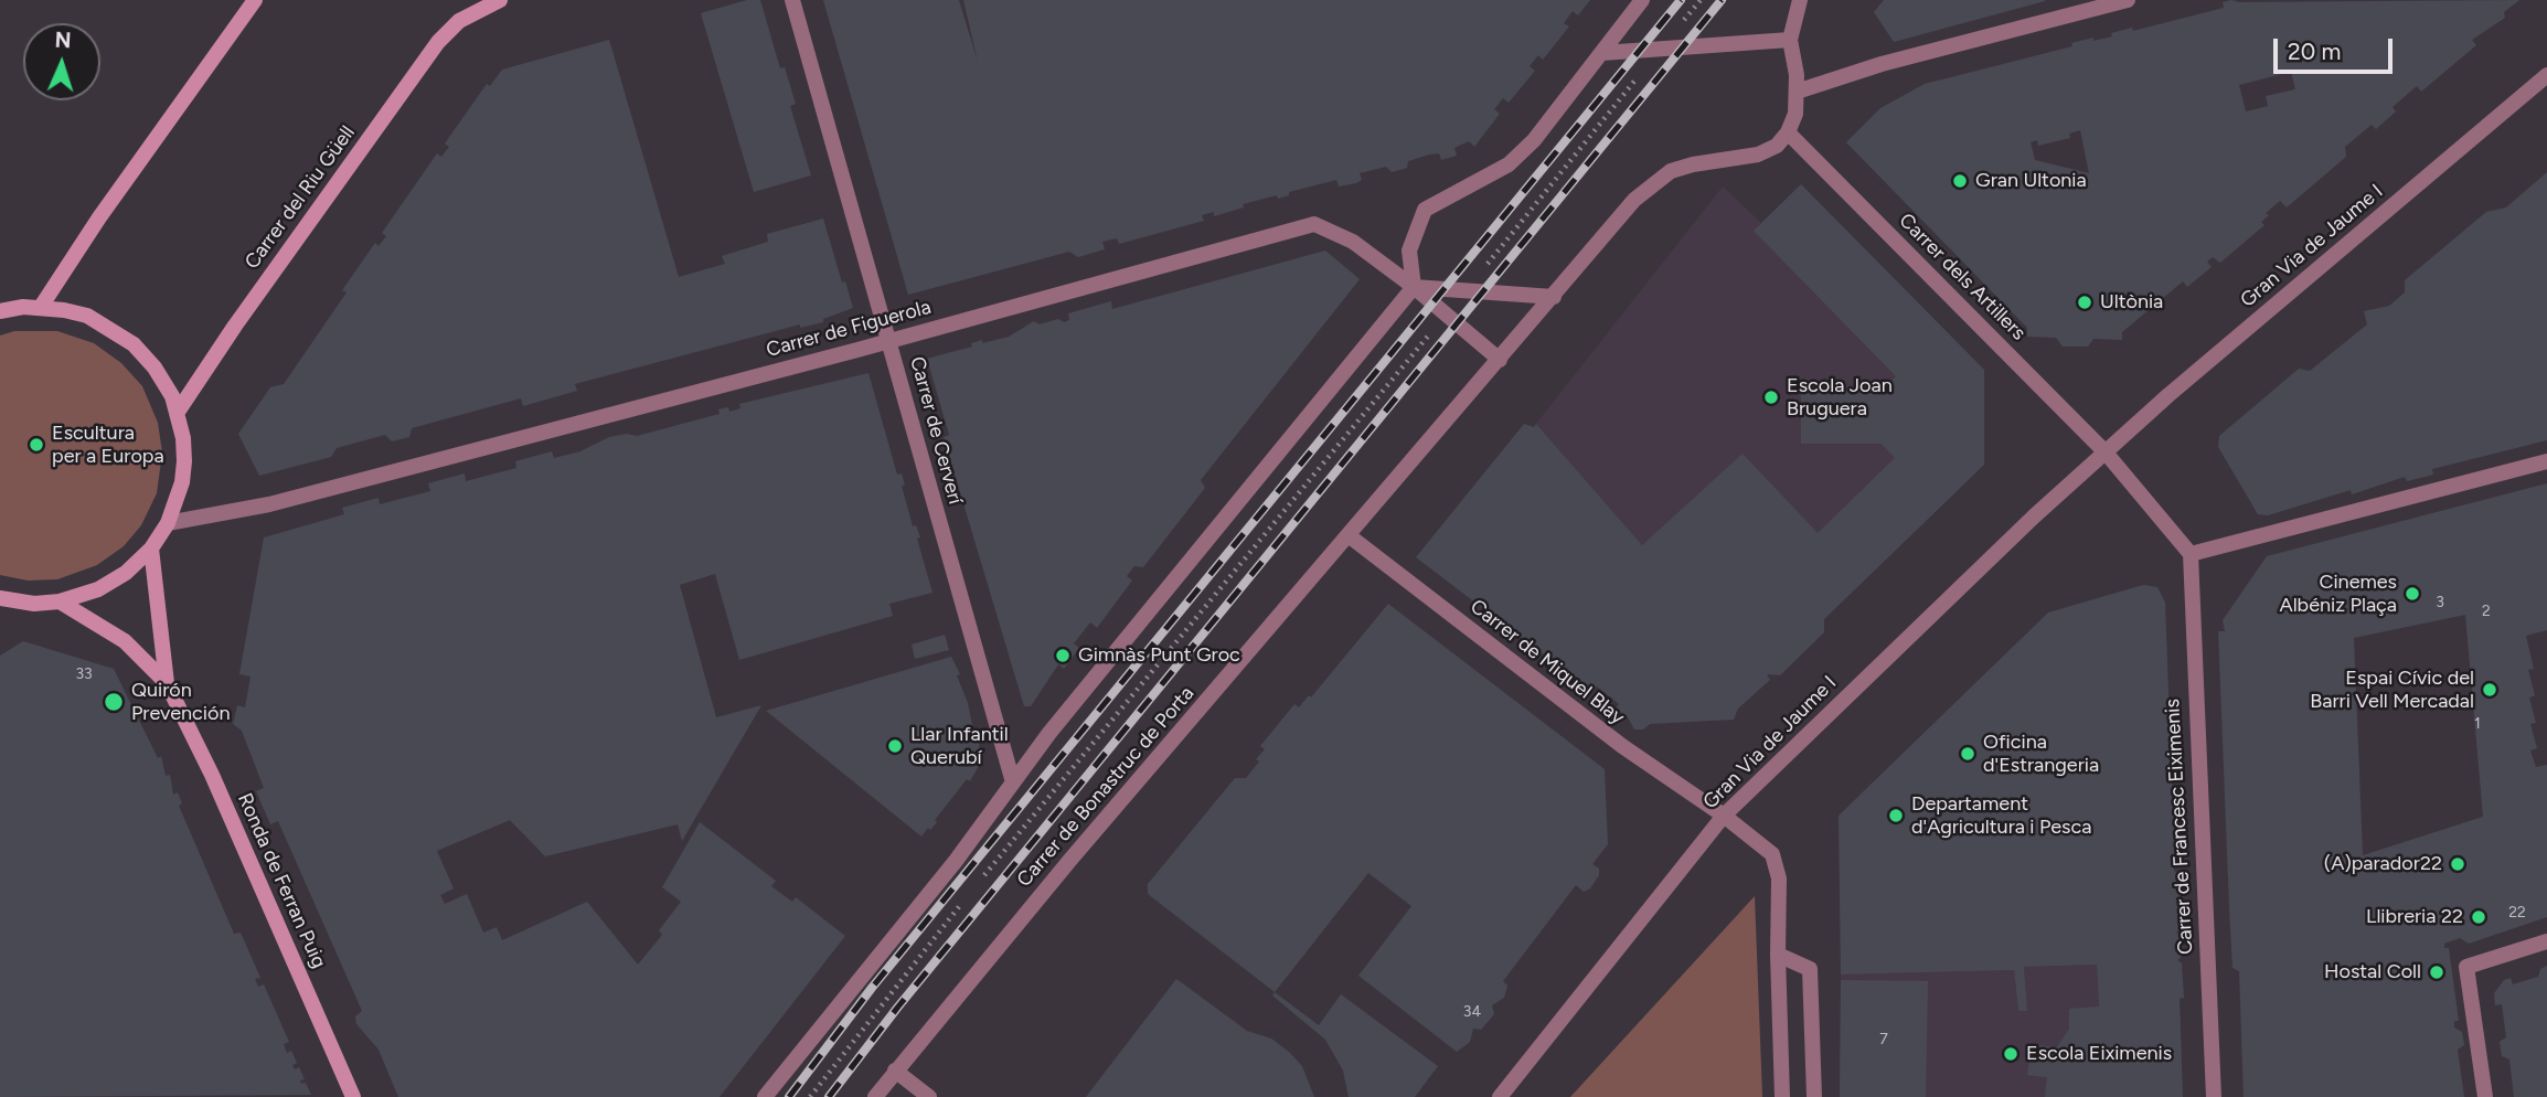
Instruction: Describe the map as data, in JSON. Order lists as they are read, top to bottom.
{
  "streets": {
    "main road": ["Carrer del Riu Güell", "Ronda de Ferran Puig"],
    "street": [
      "Gran Via de Jaume I",
      "Carrer dels Artillers",
      "Carrer de Figuerola",
      "Carrer de Cerverí",
      "Carrer de Miquel Blay",
      "Carrer de Bonastruc de Porta",
      "Carrer de Francesc Eiximenis"
    ]
  },
  "crossings": [
    ["Gran Via de Jaume I", "Carrer dels Artillers"],
    ["Gran Via de Jaume I", "Carrer de Miquel Blay"],
    ["Carrer dels Artillers", "Carrer de Bonastruc de Porta"],
    ["Carrer de Figuerola", "Carrer de Cerverí"],
    ["Carrer de Figuerola", "Carrer de Bonastruc de Porta"],
    ["Carrer de Miquel Blay", "Carrer de Bonastruc de Porta"]
  ],
  "places": [
    "Gran Ultonia",
    "Ultònia",
    "Escola Joan Bruguera",
    "Escultura per a Europa",
    "Cinemes Albéniz Plaça",
    "Gimnàs Punt Groc",
    "Espai Cívic del Barri Vell Mercadal",
    "Quirón Prevención",
    "Llar Infantil Querubí",
    "Oficina d'Estrangeria",
    "Departament d'Agricultura i Pesca",
    "(A)parador22",
    "Llibreria 22",
    "Hostal Coll",
    "Escola Eiximenis"
  ],
  "house_numbers": [
    "3",
    "2",
    "33",
    "1",
    "22",
    "34",
    "7"
  ],
  "scale_bar": "20 m",
  "north": "top"
}
